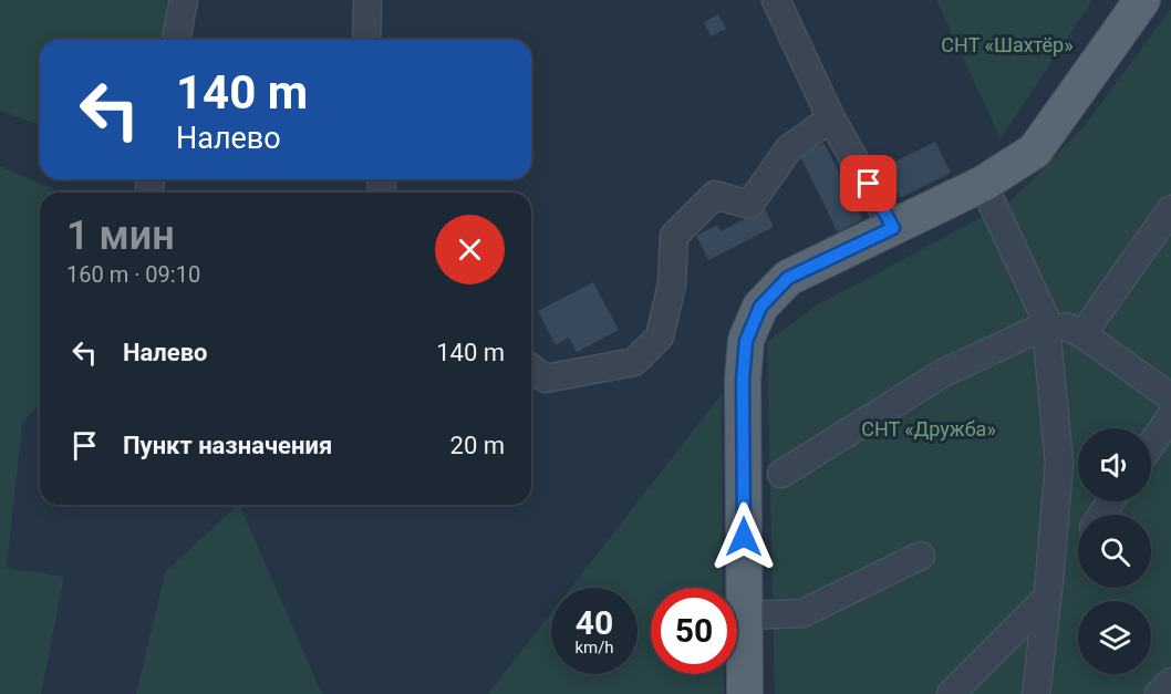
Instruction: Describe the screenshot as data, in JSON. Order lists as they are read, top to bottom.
{
  "parks": ["СНТ «Шахтёр»", "СНТ «Дружба»"],
  "page": {
    "turn": ["140 m", "Налево"],
    "heading": ["1 мин", "160 m · 09:10"],
    "list": [
      {
        "name": "Налево",
        "value": "140 m"
      },
      {
        "name": "Пункт назначения",
        "value": "20 m"
      }
    ],
    "speed": "40 km/h",
    "limit": "50"
  }
}
